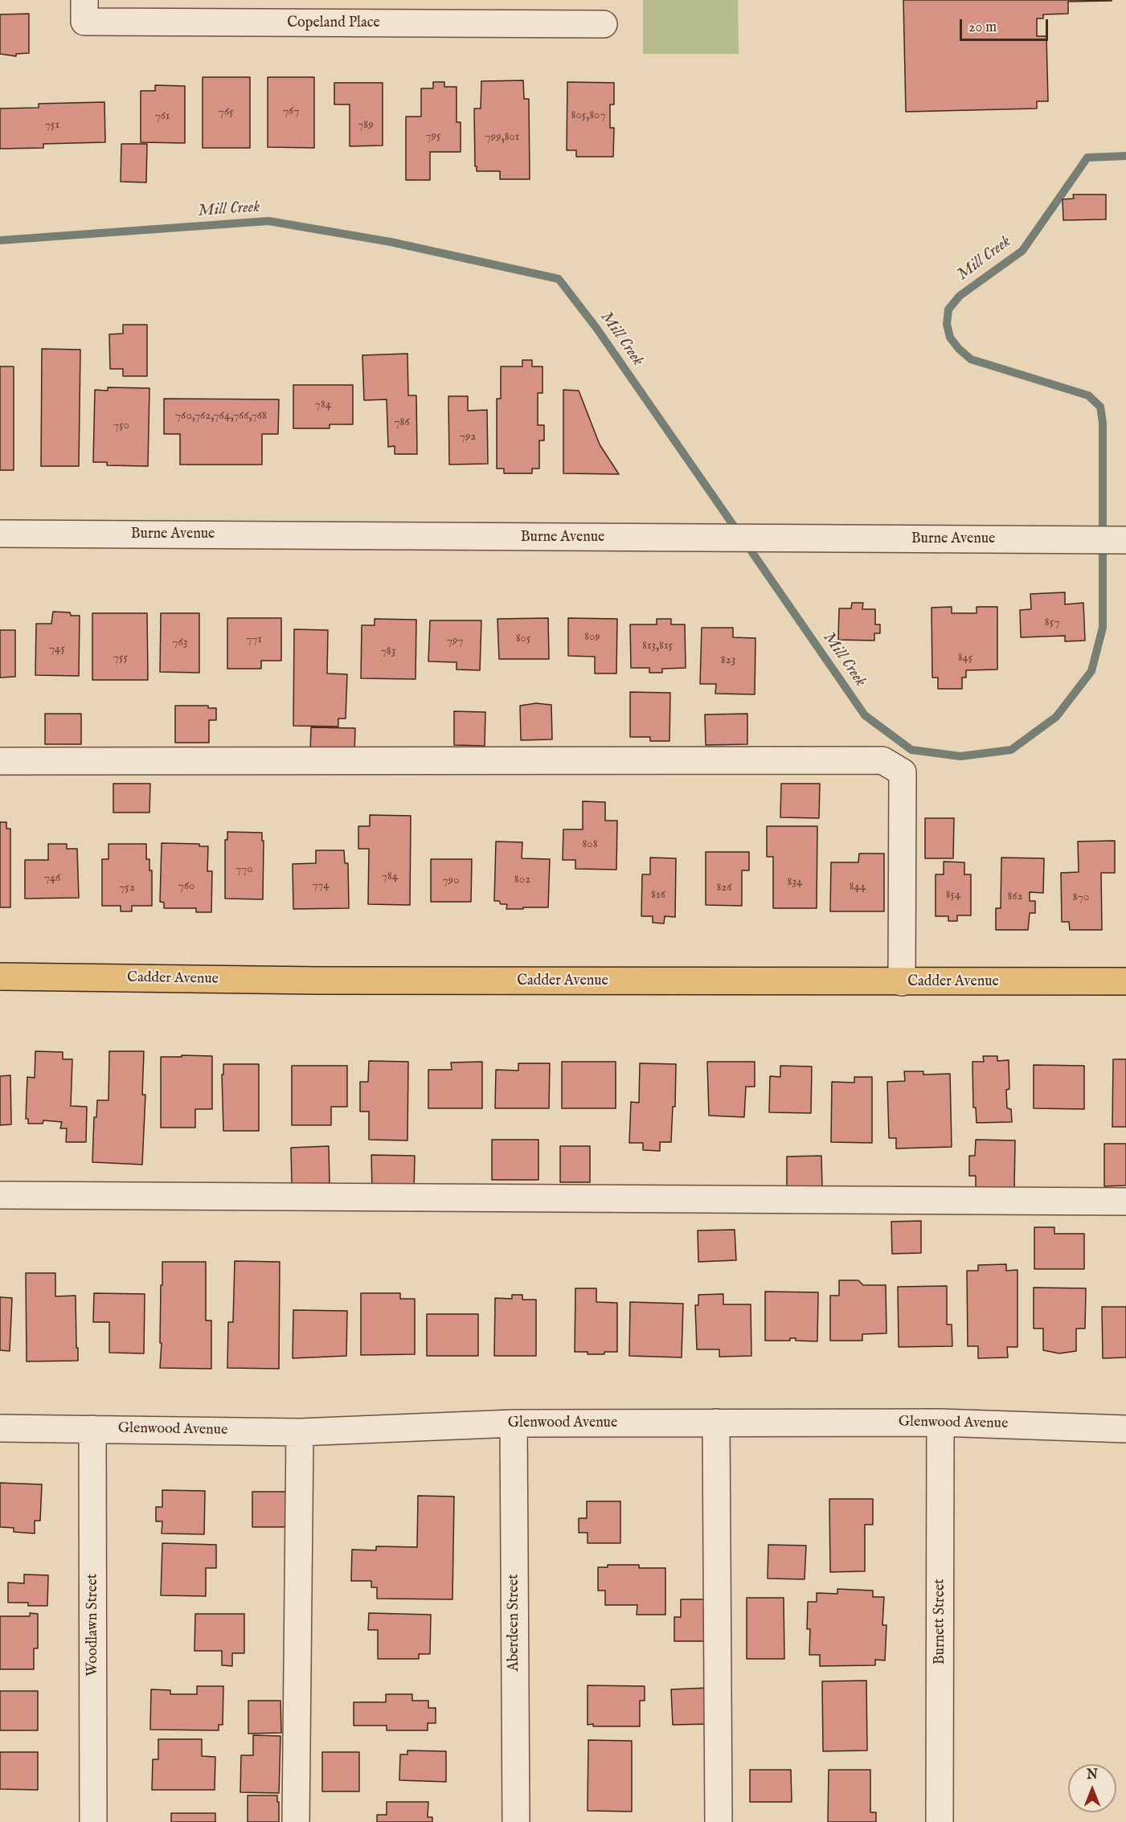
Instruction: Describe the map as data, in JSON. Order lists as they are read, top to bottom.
{
  "streets": {
    "main road": ["Cadder Avenue"],
    "street": [
      "Copeland Place",
      "Burne Avenue",
      "Glenwood Avenue",
      "Burnett Street",
      "Aberdeen Street",
      "Woodlawn Street"
    ]
  },
  "crossings": [
    ["Glenwood Avenue", "Burnett Street"],
    ["Glenwood Avenue", "Aberdeen Street"],
    ["Glenwood Avenue", "Woodlawn Street"]
  ],
  "water": ["Mill Creek"],
  "house_numbers": [
    "767",
    "765",
    "805,807",
    "761",
    "751",
    "789",
    "795",
    "799,801",
    "784",
    "760,762,764,766,768",
    "786",
    "750",
    "792",
    "857",
    "809",
    "805",
    "771",
    "797",
    "763",
    "813,815",
    "745",
    "783",
    "755",
    "845",
    "823",
    "808",
    "770",
    "784",
    "746",
    "802",
    "790",
    "834",
    "774",
    "760",
    "844",
    "752",
    "826",
    "816",
    "854",
    "862",
    "870"
  ],
  "scale_bar": "20 m",
  "north": "top"
}
